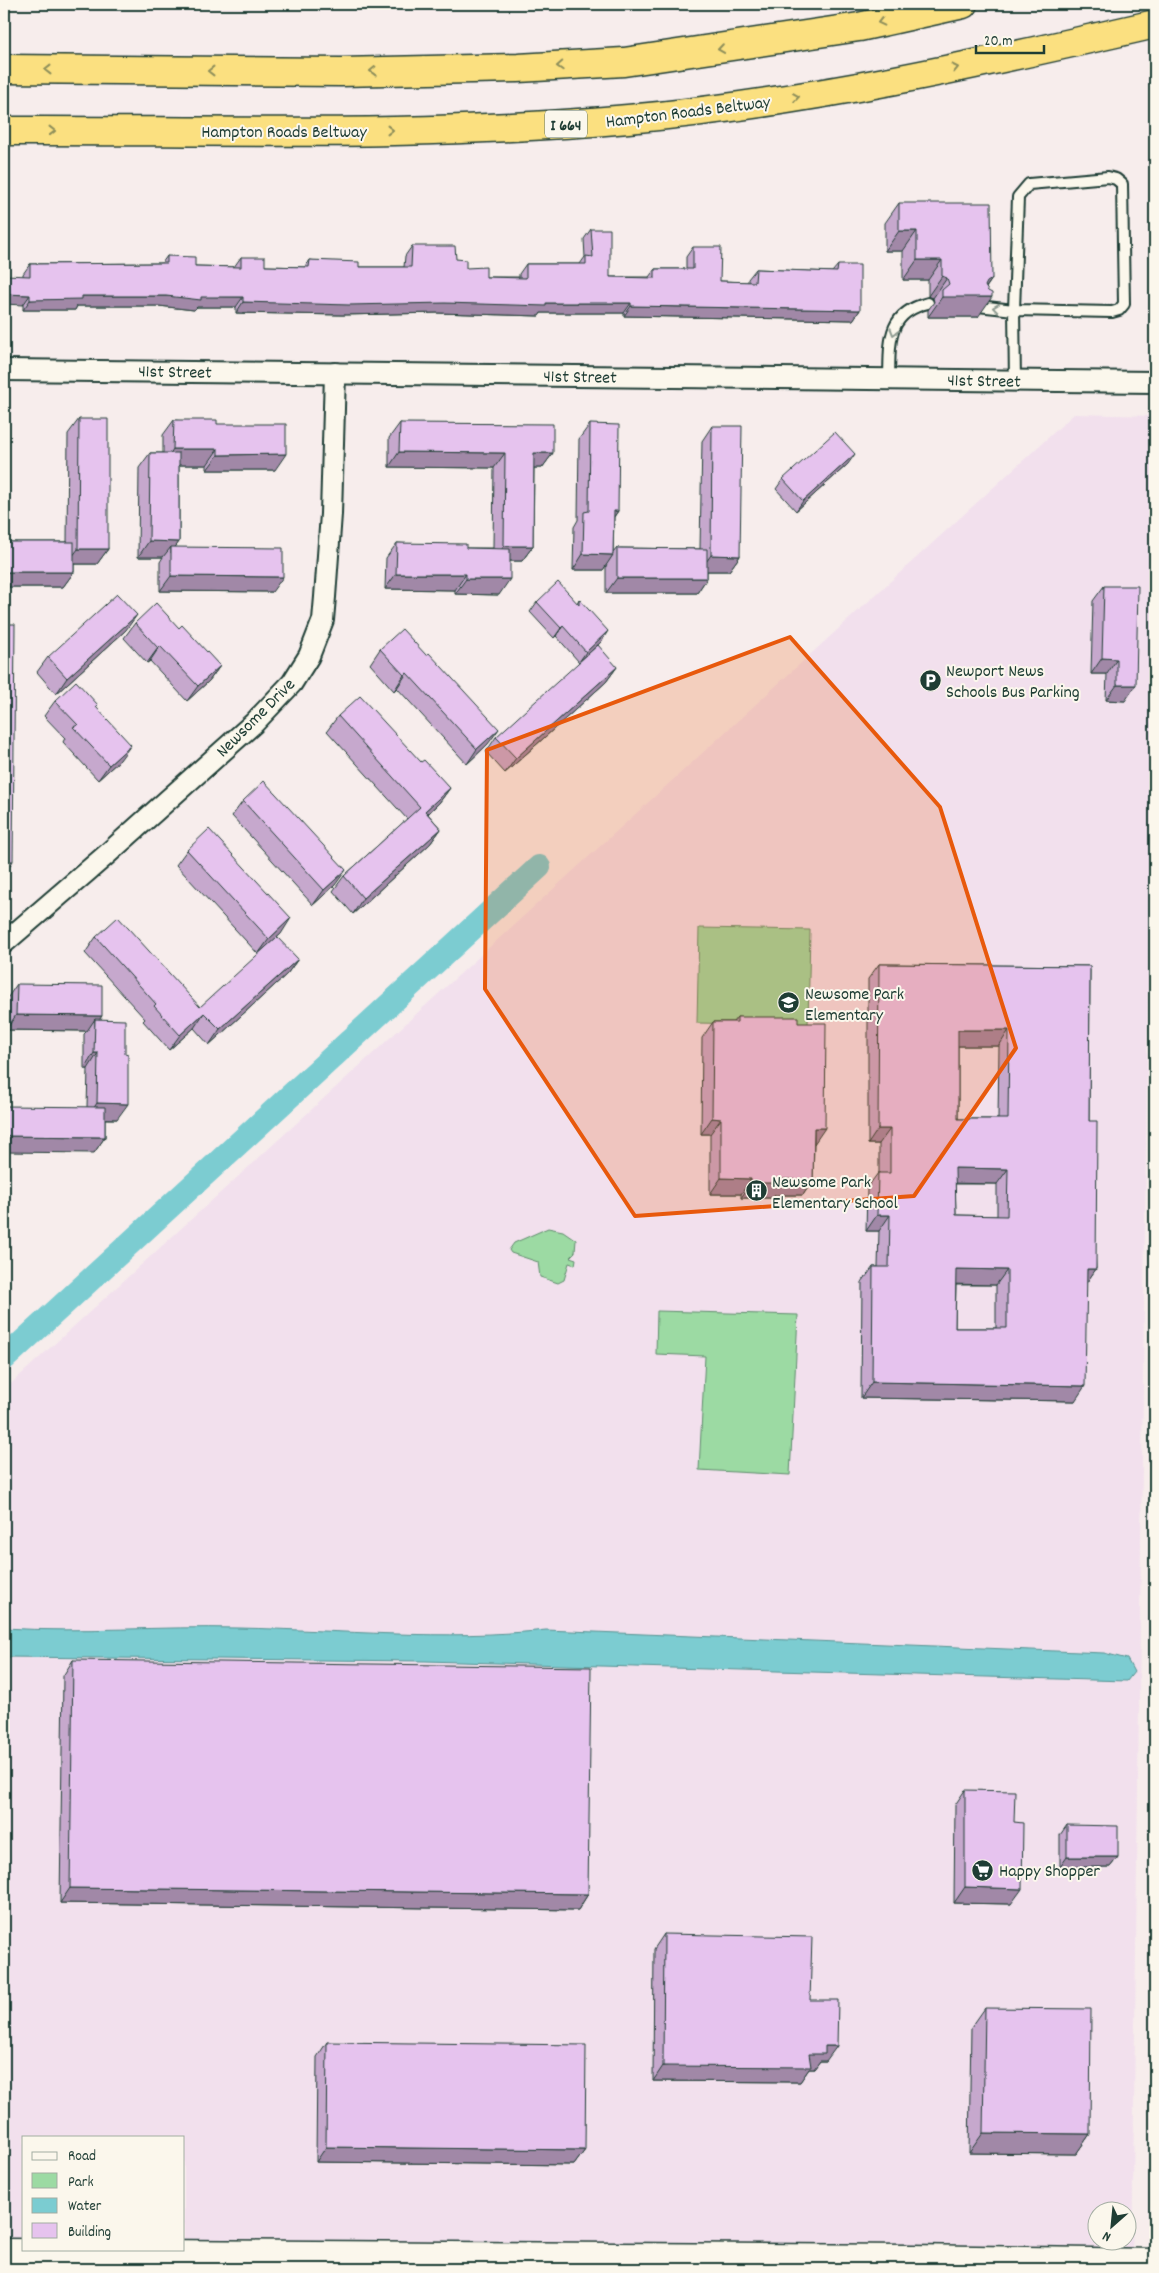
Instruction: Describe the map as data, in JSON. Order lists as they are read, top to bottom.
{
  "streets": {
    "highway": ["Hampton Roads Beltway", "I 664"],
    "street": ["41st Street", "Newsome Drive"]
  },
  "crossings": [
    ["41st Street", "Newsome Drive"]
  ],
  "places": {
    "parking": ["Newport News Schools Bus Parking"],
    "school or university": ["Newsome Park Elementary"],
    "building": ["Newsome Park Elementary School"],
    "supermarket": ["Happy Shopper"]
  },
  "legend": [
    "Road",
    "Park",
    "Water",
    "Building"
  ],
  "scale_bar": "20 m",
  "north": "bottom left"
}
